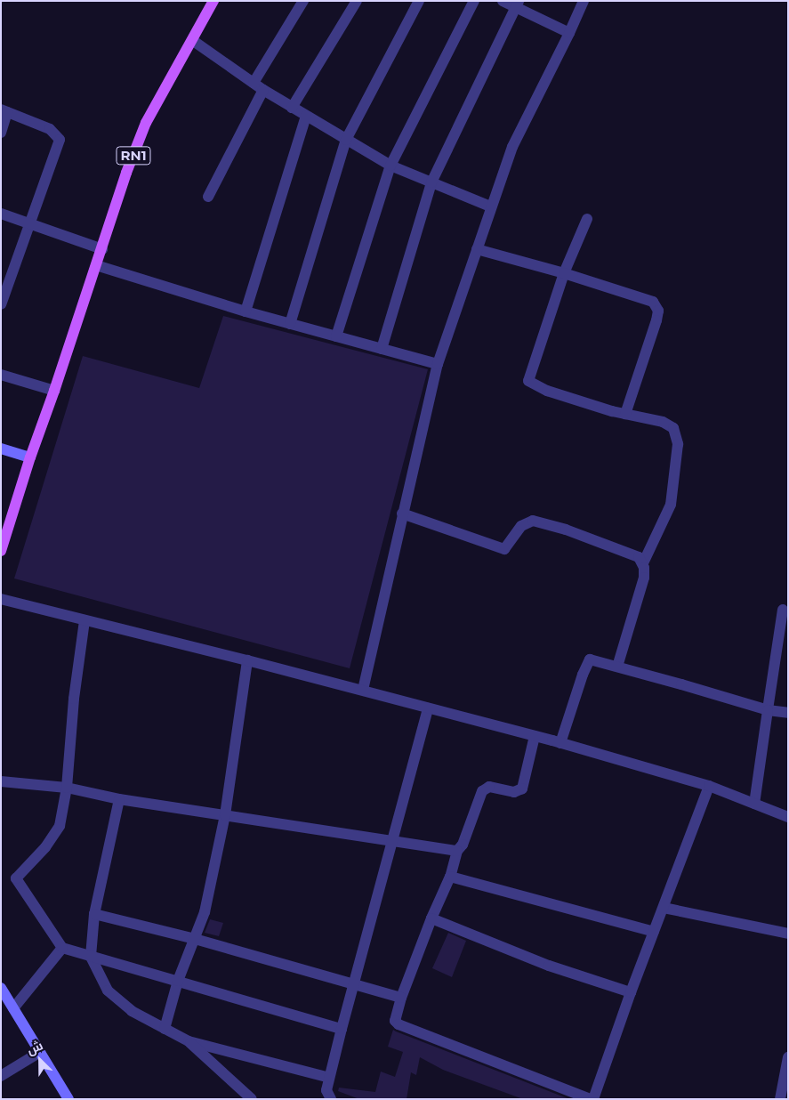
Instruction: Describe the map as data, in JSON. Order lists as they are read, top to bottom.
{
  "streets": {
    "main road": ["RN1"]
  },
  "north": "top left"
}
